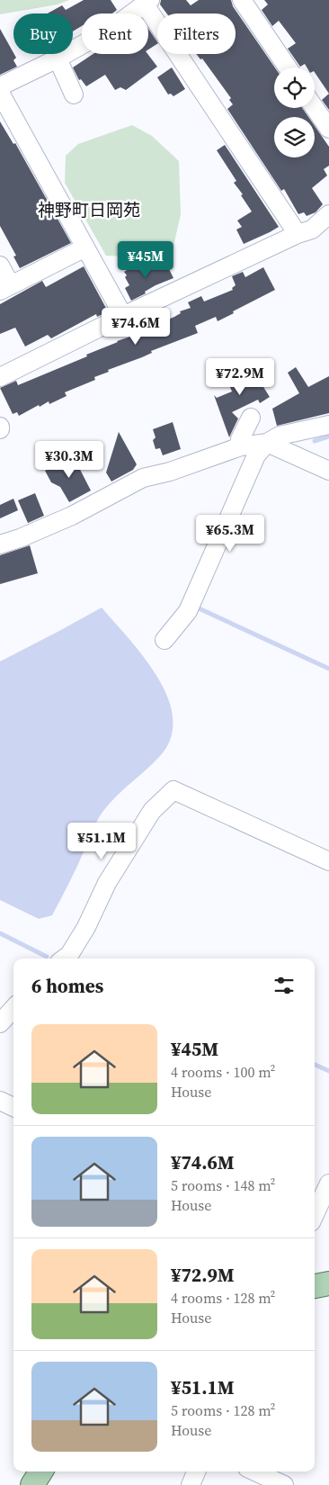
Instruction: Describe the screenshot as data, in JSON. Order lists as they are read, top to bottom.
{
  "districts": ["神野町日岡苑"],
  "page": {
    "chip": ["Buy", "Rent", "Filters"],
    "price": [
      "¥45M",
      "¥74.6M",
      "¥72.9M",
      "¥30.3M",
      "¥65.3M",
      "¥51.1M"
    ],
    "heading": "6 homes",
    "list": [
      {
        "name": "¥45M",
        "note": "4 rooms · 100 m² · House"
      },
      {
        "name": "¥74.6M",
        "note": "5 rooms · 148 m² · House"
      },
      {
        "name": "¥72.9M",
        "note": "4 rooms · 128 m² · House"
      },
      {
        "name": "¥51.1M",
        "note": "5 rooms · 128 m² · House"
      }
    ]
  }
}
